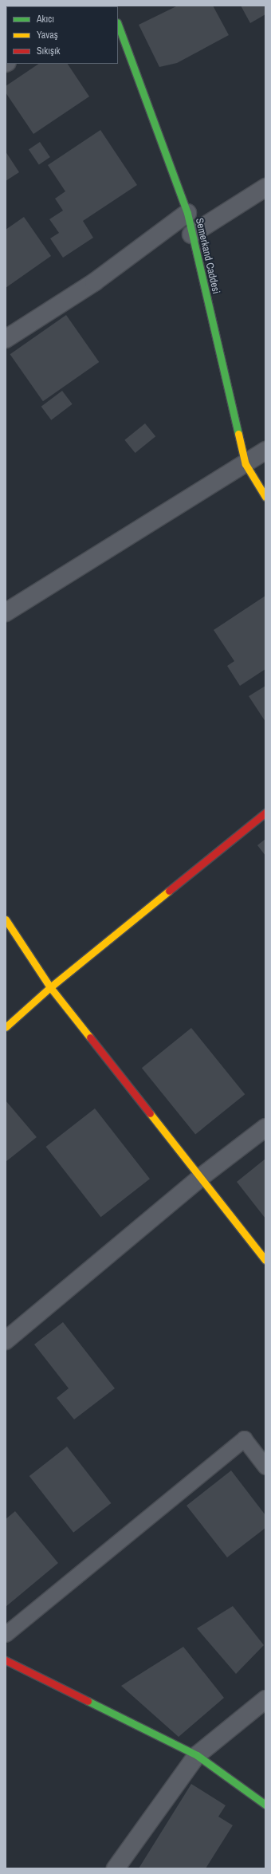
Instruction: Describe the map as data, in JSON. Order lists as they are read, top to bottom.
{
  "streets": {
    "street": ["Semerkand Caddesi"]
  },
  "legend": ["Akıcı", "Yavaş", "Sıkışık"]
}
